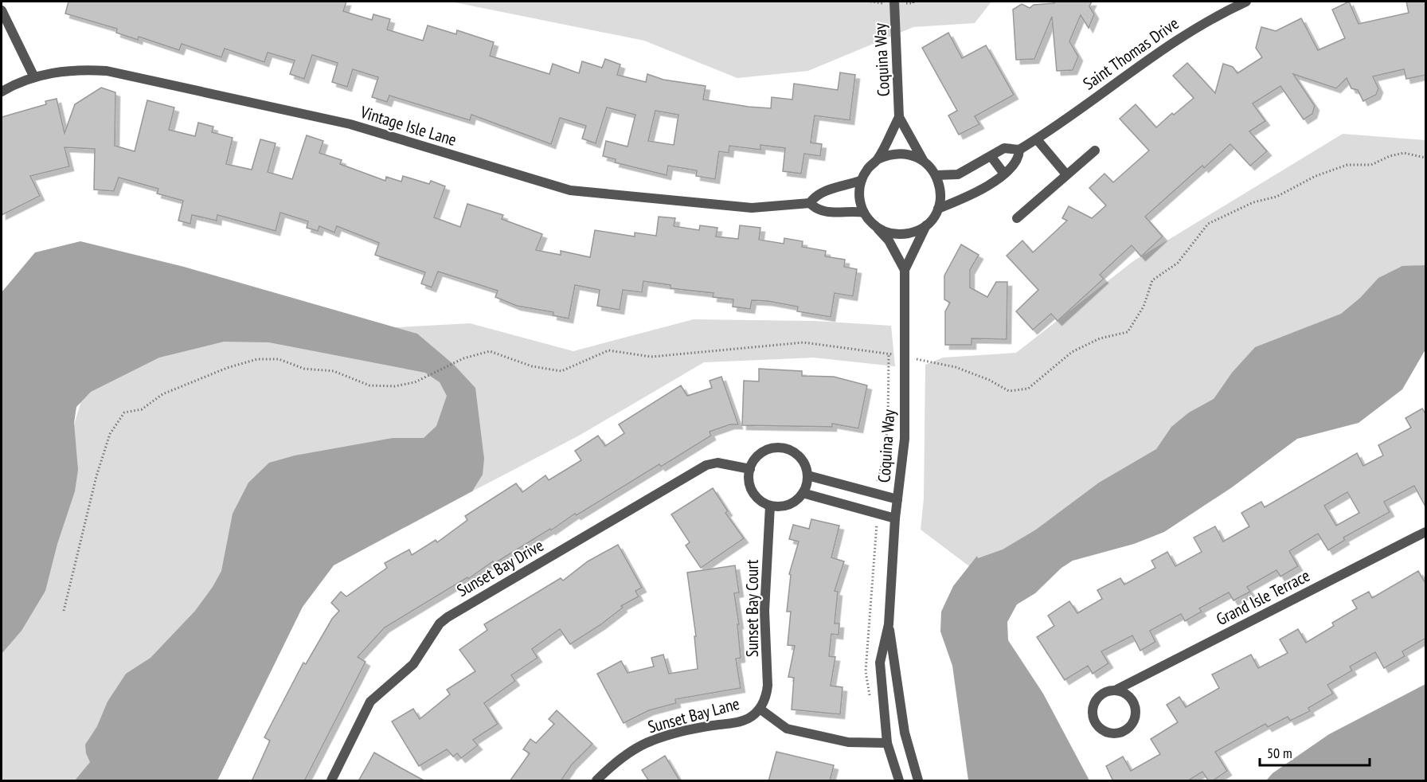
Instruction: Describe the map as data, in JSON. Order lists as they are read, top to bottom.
{
  "streets": {
    "street": [
      "Saint Thomas Drive",
      "Coquina Way",
      "Vintage Isle Lane",
      "Sunset Bay Drive",
      "Grand Isle Terrace",
      "Sunset Bay Court",
      "Sunset Bay Lane"
    ]
  },
  "crossings": [
    ["Saint Thomas Drive", "Coquina Way"],
    ["Saint Thomas Drive", "Vintage Isle Lane"],
    ["Coquina Way", "Vintage Isle Lane"],
    ["Coquina Way", "Sunset Bay Lane"],
    ["Sunset Bay Drive", "Sunset Bay Court"],
    ["Sunset Bay Court", "Sunset Bay Lane"]
  ],
  "scale_bar": "50 m"
}
